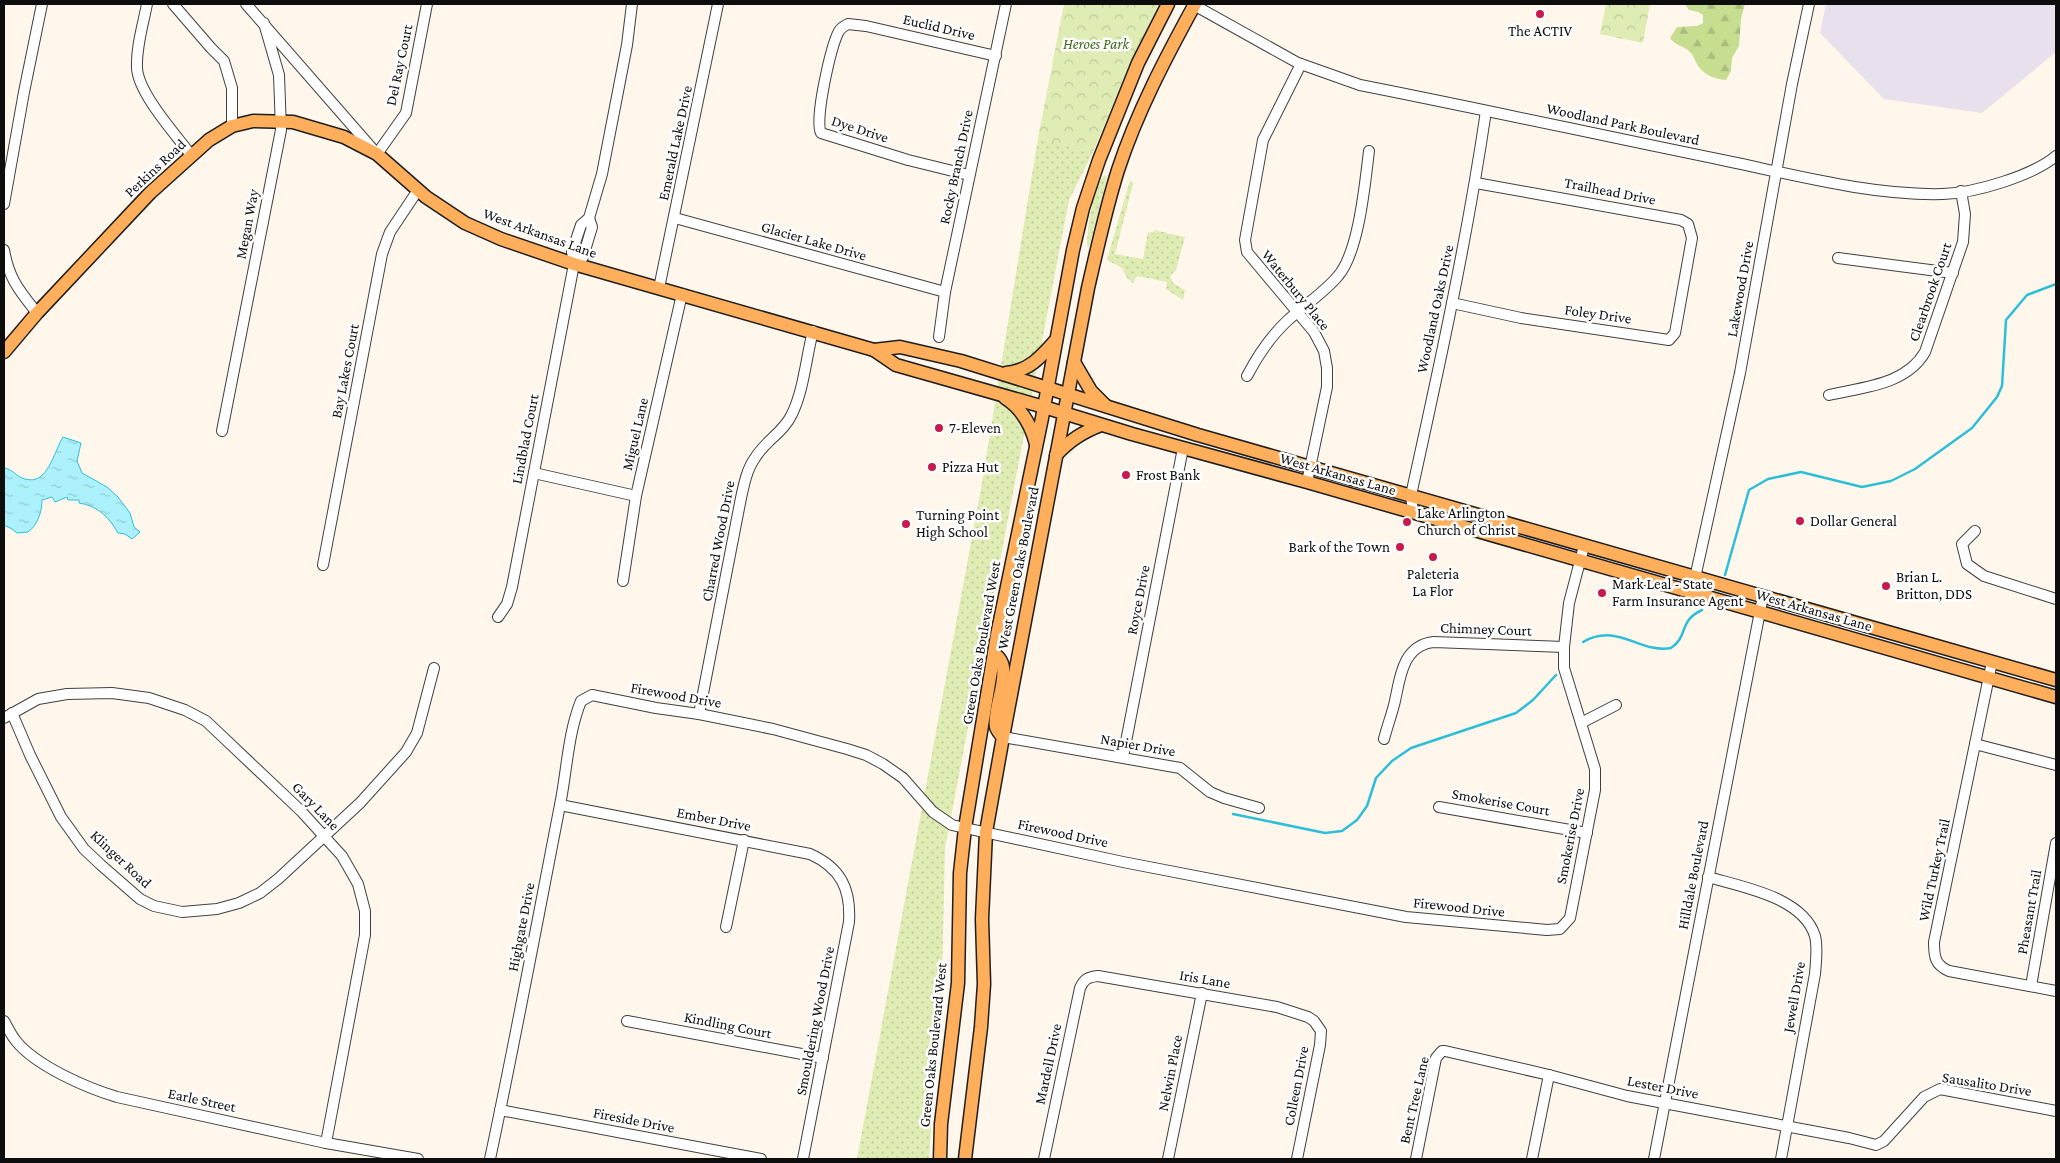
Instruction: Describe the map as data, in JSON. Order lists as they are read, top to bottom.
{
  "streets": {
    "main road": [
      "Perkins Road",
      "West Arkansas Lane",
      "West Green Oaks Boulevard",
      "Green Oaks Boulevard West"
    ],
    "street": [
      "Euclid Drive",
      "Del Ray Court",
      "Woodland Park Boulevard",
      "Dye Drive",
      "Emerald Lake Drive",
      "Rocky Branch Drive",
      "Trailhead Drive",
      "Megan Way",
      "Glacier Lake Drive",
      "Lakewood Drive",
      "Waterbury Place",
      "Clearbrook Court",
      "Woodland Oaks Drive",
      "Foley Drive",
      "Bay Lakes Court",
      "Miguel Lane",
      "Lindblad Court",
      "Charred Wood Drive",
      "Royce Drive",
      "Chimney Court",
      "Firewood Drive",
      "Napier Drive",
      "Smokerise Court",
      "Gary Lane",
      "Ember Drive",
      "Smokerise Drive",
      "Klinger Road",
      "Wild Turkey Trail",
      "Hilldale Boulevard",
      "Pheasant Trail",
      "Highgate Drive",
      "Iris Lane",
      "Jewell Drive",
      "Smouldering Wood Drive",
      "Kindling Court",
      "Mardell Drive",
      "Nelwin Place",
      "Sausalito Drive",
      "Colleen Drive",
      "Lester Drive",
      "Earle Street",
      "Bent Tree Lane",
      "Fireside Drive"
    ]
  },
  "crossings": [
    ["Euclid Drive", "Dye Drive"],
    ["Euclid Drive", "Rocky Branch Drive"],
    ["Del Ray Court", "Perkins Road"],
    ["Del Ray Court", "West Arkansas Lane"],
    ["Woodland Park Boulevard", "Lakewood Drive"],
    ["Woodland Park Boulevard", "Waterbury Place"],
    ["Woodland Park Boulevard", "Clearbrook Court"],
    ["Woodland Park Boulevard", "Woodland Oaks Drive"],
    ["Woodland Park Boulevard", "West Green Oaks Boulevard"],
    ["Dye Drive", "Rocky Branch Drive"],
    ["Emerald Lake Drive", "West Arkansas Lane"],
    ["Emerald Lake Drive", "Glacier Lake Drive"],
    ["Rocky Branch Drive", "Glacier Lake Drive"],
    ["Perkins Road", "Megan Way"],
    ["Perkins Road", "West Arkansas Lane"],
    ["Trailhead Drive", "Woodland Oaks Drive"],
    ["Trailhead Drive", "Foley Drive"],
    ["Megan Way", "West Arkansas Lane"],
    ["West Arkansas Lane", "Lakewood Drive"],
    ["West Arkansas Lane", "Waterbury Place"],
    ["West Arkansas Lane", "Woodland Oaks Drive"],
    ["West Arkansas Lane", "Bay Lakes Court"],
    ["West Arkansas Lane", "Miguel Lane"],
    ["West Arkansas Lane", "Lindblad Court"],
    ["West Arkansas Lane", "Charred Wood Drive"],
    ["West Arkansas Lane", "West Green Oaks Boulevard"],
    ["West Arkansas Lane", "Royce Drive"],
    ["West Arkansas Lane", "Green Oaks Boulevard West"],
    ["West Arkansas Lane", "Smokerise Drive"],
    ["West Arkansas Lane", "Wild Turkey Trail"],
    ["West Arkansas Lane", "Hilldale Boulevard"],
    ["Woodland Oaks Drive", "Foley Drive"],
    ["Charred Wood Drive", "Firewood Drive"],
    ["West Green Oaks Boulevard", "Firewood Drive"],
    ["West Green Oaks Boulevard", "Napier Drive"],
    ["Royce Drive", "Napier Drive"],
    ["Chimney Court", "Smokerise Drive"],
    ["Green Oaks Boulevard West", "Firewood Drive"],
    ["Firewood Drive", "Smokerise Drive"],
    ["Firewood Drive", "Highgate Drive"],
    ["Smokerise Court", "Smokerise Drive"],
    ["Gary Lane", "Klinger Road"],
    ["Gary Lane", "Earle Street"],
    ["Ember Drive", "Highgate Drive"],
    ["Ember Drive", "Smouldering Wood Drive"],
    ["Wild Turkey Trail", "Pheasant Trail"],
    ["Hilldale Boulevard", "Jewell Drive"],
    ["Hilldale Boulevard", "Lester Drive"],
    ["Highgate Drive", "Fireside Drive"],
    ["Iris Lane", "Mardell Drive"],
    ["Iris Lane", "Nelwin Place"],
    ["Iris Lane", "Colleen Drive"],
    ["Jewell Drive", "Lester Drive"],
    ["Smouldering Wood Drive", "Kindling Court"],
    ["Sausalito Drive", "Lester Drive"],
    ["Lester Drive", "Bent Tree Lane"]
  ],
  "parks": ["Heroes Park"],
  "places": [
    "The ACTIV",
    "7-Eleven",
    "Pizza Hut",
    "Frost Bank",
    "Dollar General",
    "Lake Arlington Church of Christ",
    "Turning Point High School",
    "Bark of the Town",
    "Paleteria La Flor",
    "Brian L. Britton, DDS",
    "Mark Leal - State Farm Insurance Agent"
  ]
}
